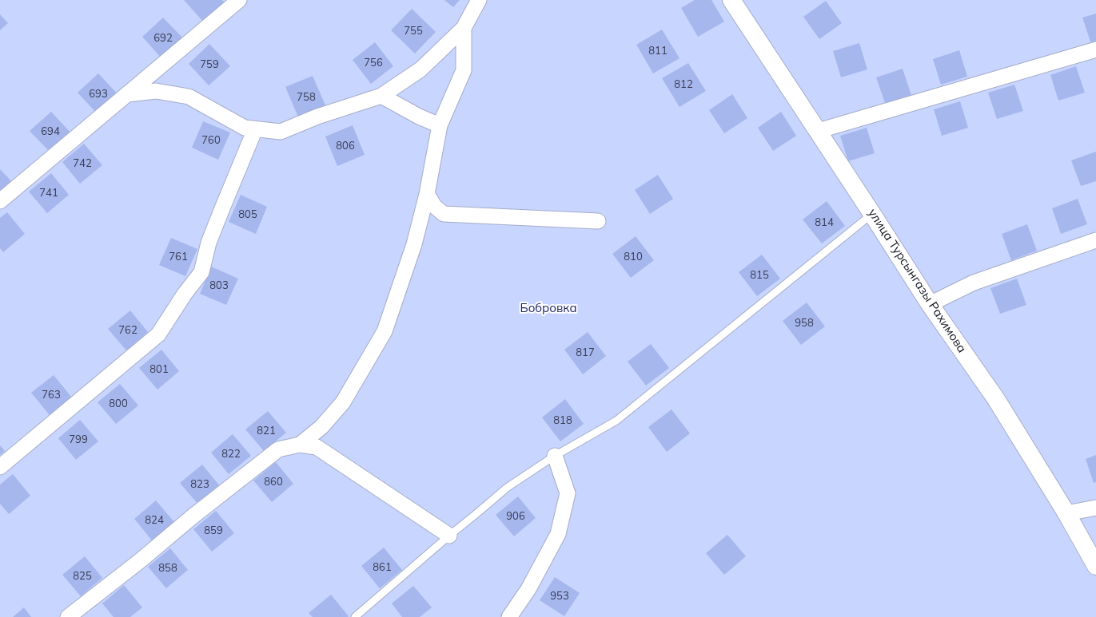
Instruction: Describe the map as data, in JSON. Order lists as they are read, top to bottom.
{
  "streets": {
    "street": ["улица Турсынгазы Рахимова"]
  },
  "parks": ["Бобровка"],
  "house_numbers": [
    "755",
    "692",
    "811",
    "756",
    "759",
    "812",
    "693",
    "758",
    "694",
    "760",
    "806",
    "742",
    "741",
    "805",
    "814",
    "761",
    "810",
    "815",
    "803",
    "958",
    "762",
    "817",
    "801",
    "763",
    "800",
    "818",
    "821",
    "799",
    "822",
    "860",
    "823",
    "906",
    "824",
    "859",
    "861",
    "858",
    "825",
    "953"
  ]
}
